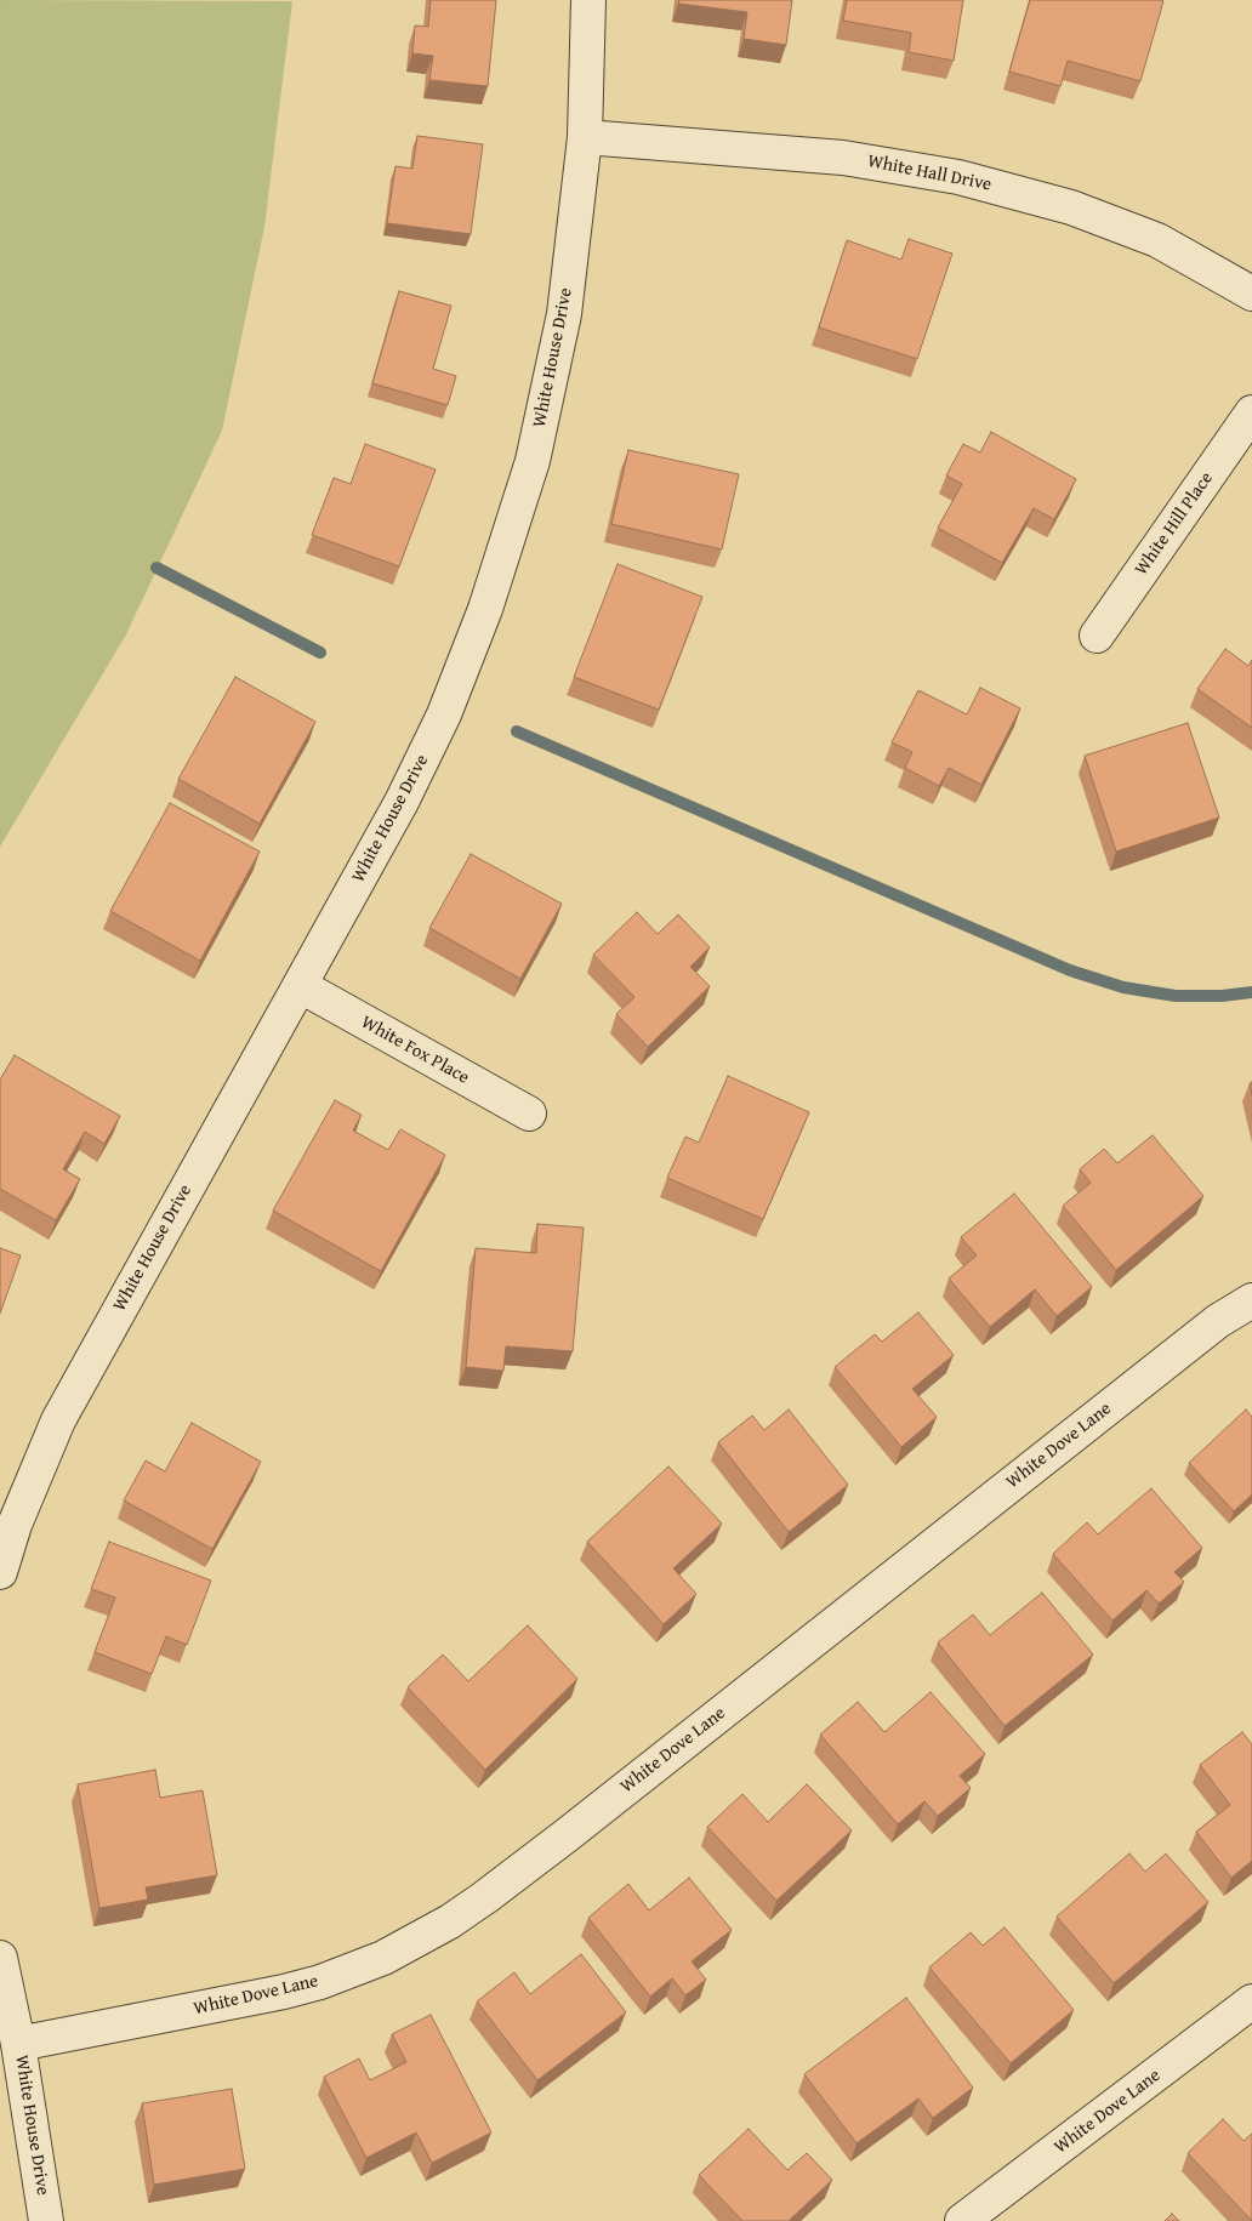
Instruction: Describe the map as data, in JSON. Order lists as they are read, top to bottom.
{
  "streets": {
    "street": [
      "White Hall Drive",
      "White House Drive",
      "White Hill Place",
      "White Fox Place",
      "White Dove Lane"
    ]
  },
  "crossings": [
    ["White Hall Drive", "White House Drive"],
    ["White House Drive", "White Fox Place"],
    ["White House Drive", "White Dove Lane"]
  ]
}
